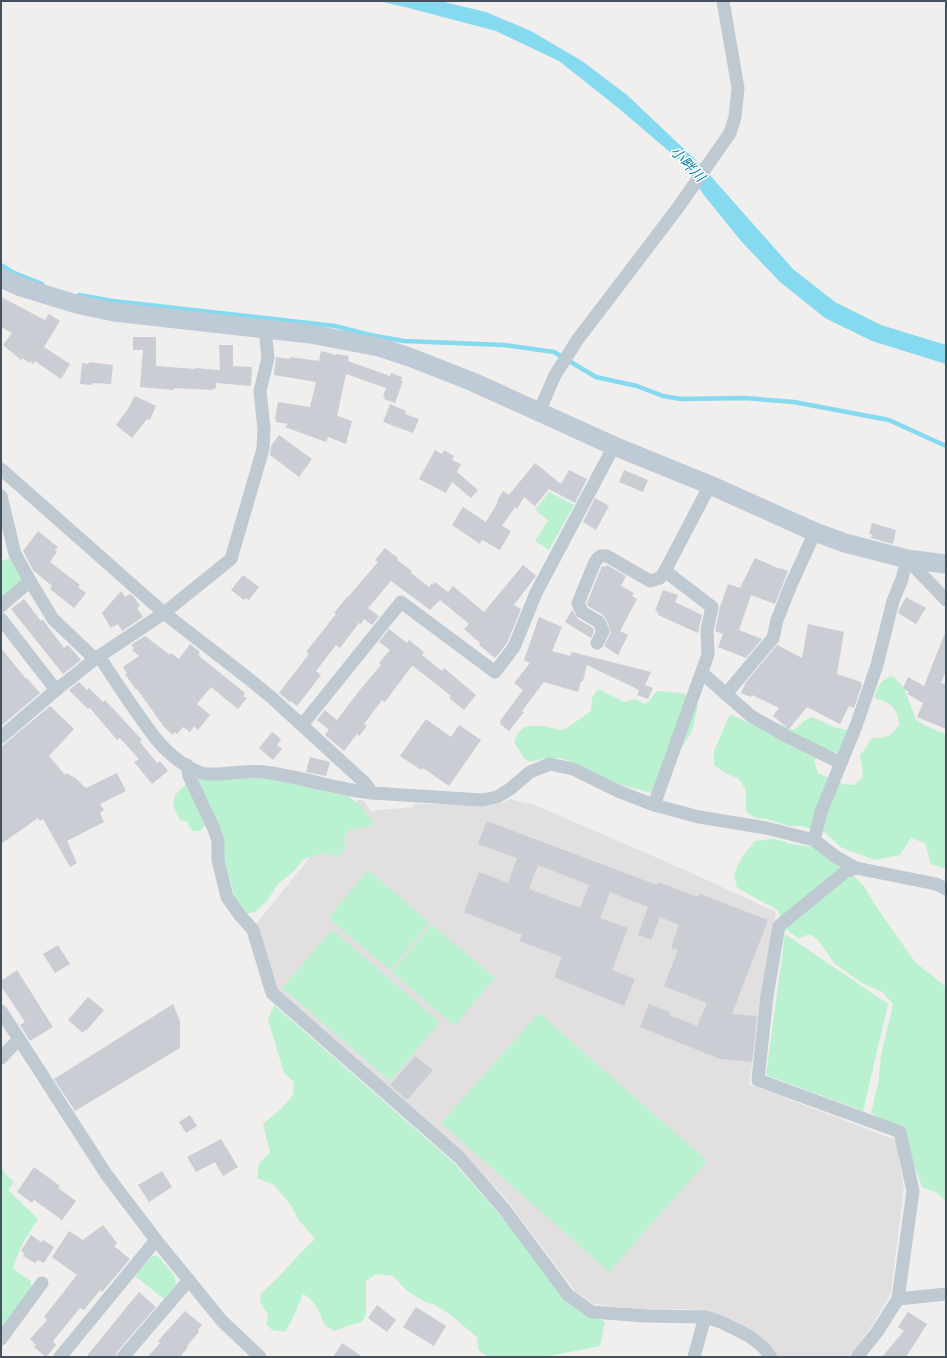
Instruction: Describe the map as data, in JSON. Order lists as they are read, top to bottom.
{
  "water": ["小畔川"]
}
